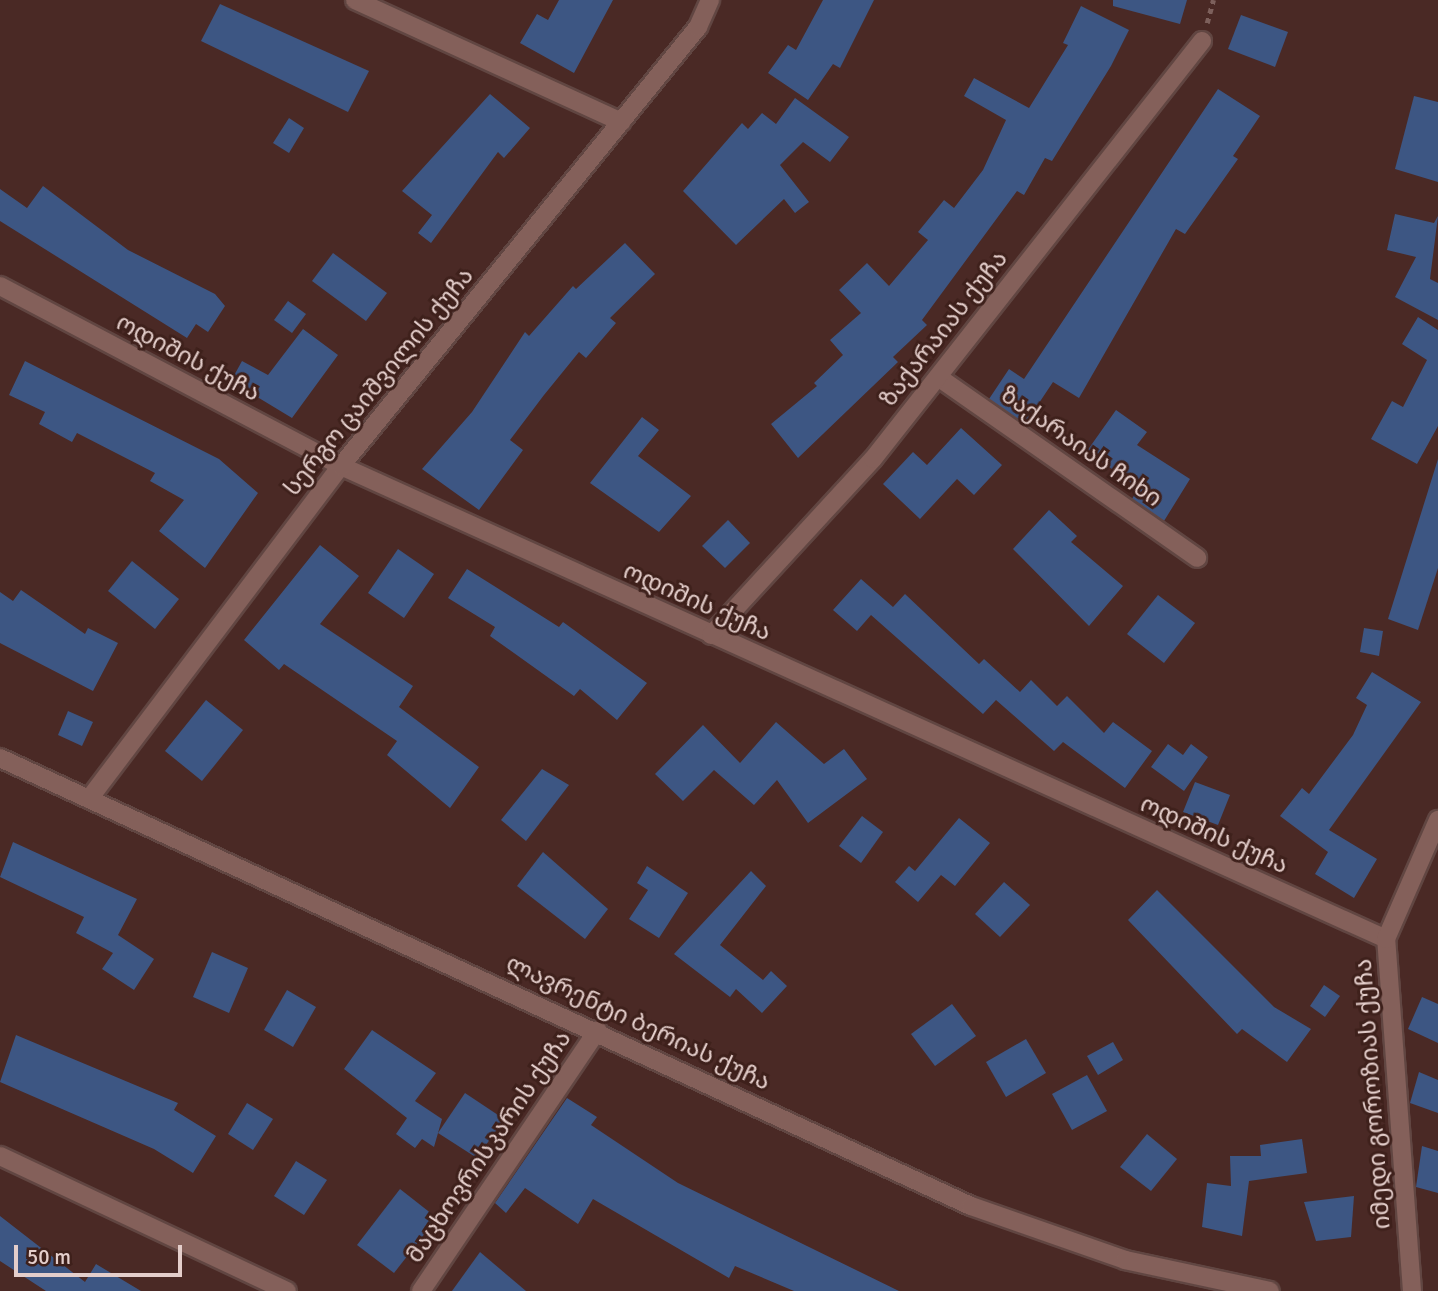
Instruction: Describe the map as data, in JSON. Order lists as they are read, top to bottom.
{
  "streets": {
    "street": [
      "ზაქარაიას ქუჩა",
      "ოდიშის ქუჩა",
      "სერგო ცაიშვილის ქუჩა",
      "ზაქარაიას ჩიხი",
      "ლავრენტი ბერიას ქუჩა",
      "იმედი გოროზიას ქუჩა",
      "მაცხოვრისკარის ქუჩა"
    ]
  },
  "crossings": [
    ["ზაქარაიას ქუჩა", "ოდიშის ქუჩა"],
    ["ზაქარაიას ქუჩა", "ზაქარაიას ჩიხი"],
    ["ოდიშის ქუჩა", "სერგო ცაიშვილის ქუჩა"],
    ["ოდიშის ქუჩა", "იმედი გოროზიას ქუჩა"],
    ["სერგო ცაიშვილის ქუჩა", "ლავრენტი ბერიას ქუჩა"],
    ["ლავრენტი ბერიას ქუჩა", "მაცხოვრისკარის ქუჩა"]
  ],
  "scale_bar": "50 m"
}
